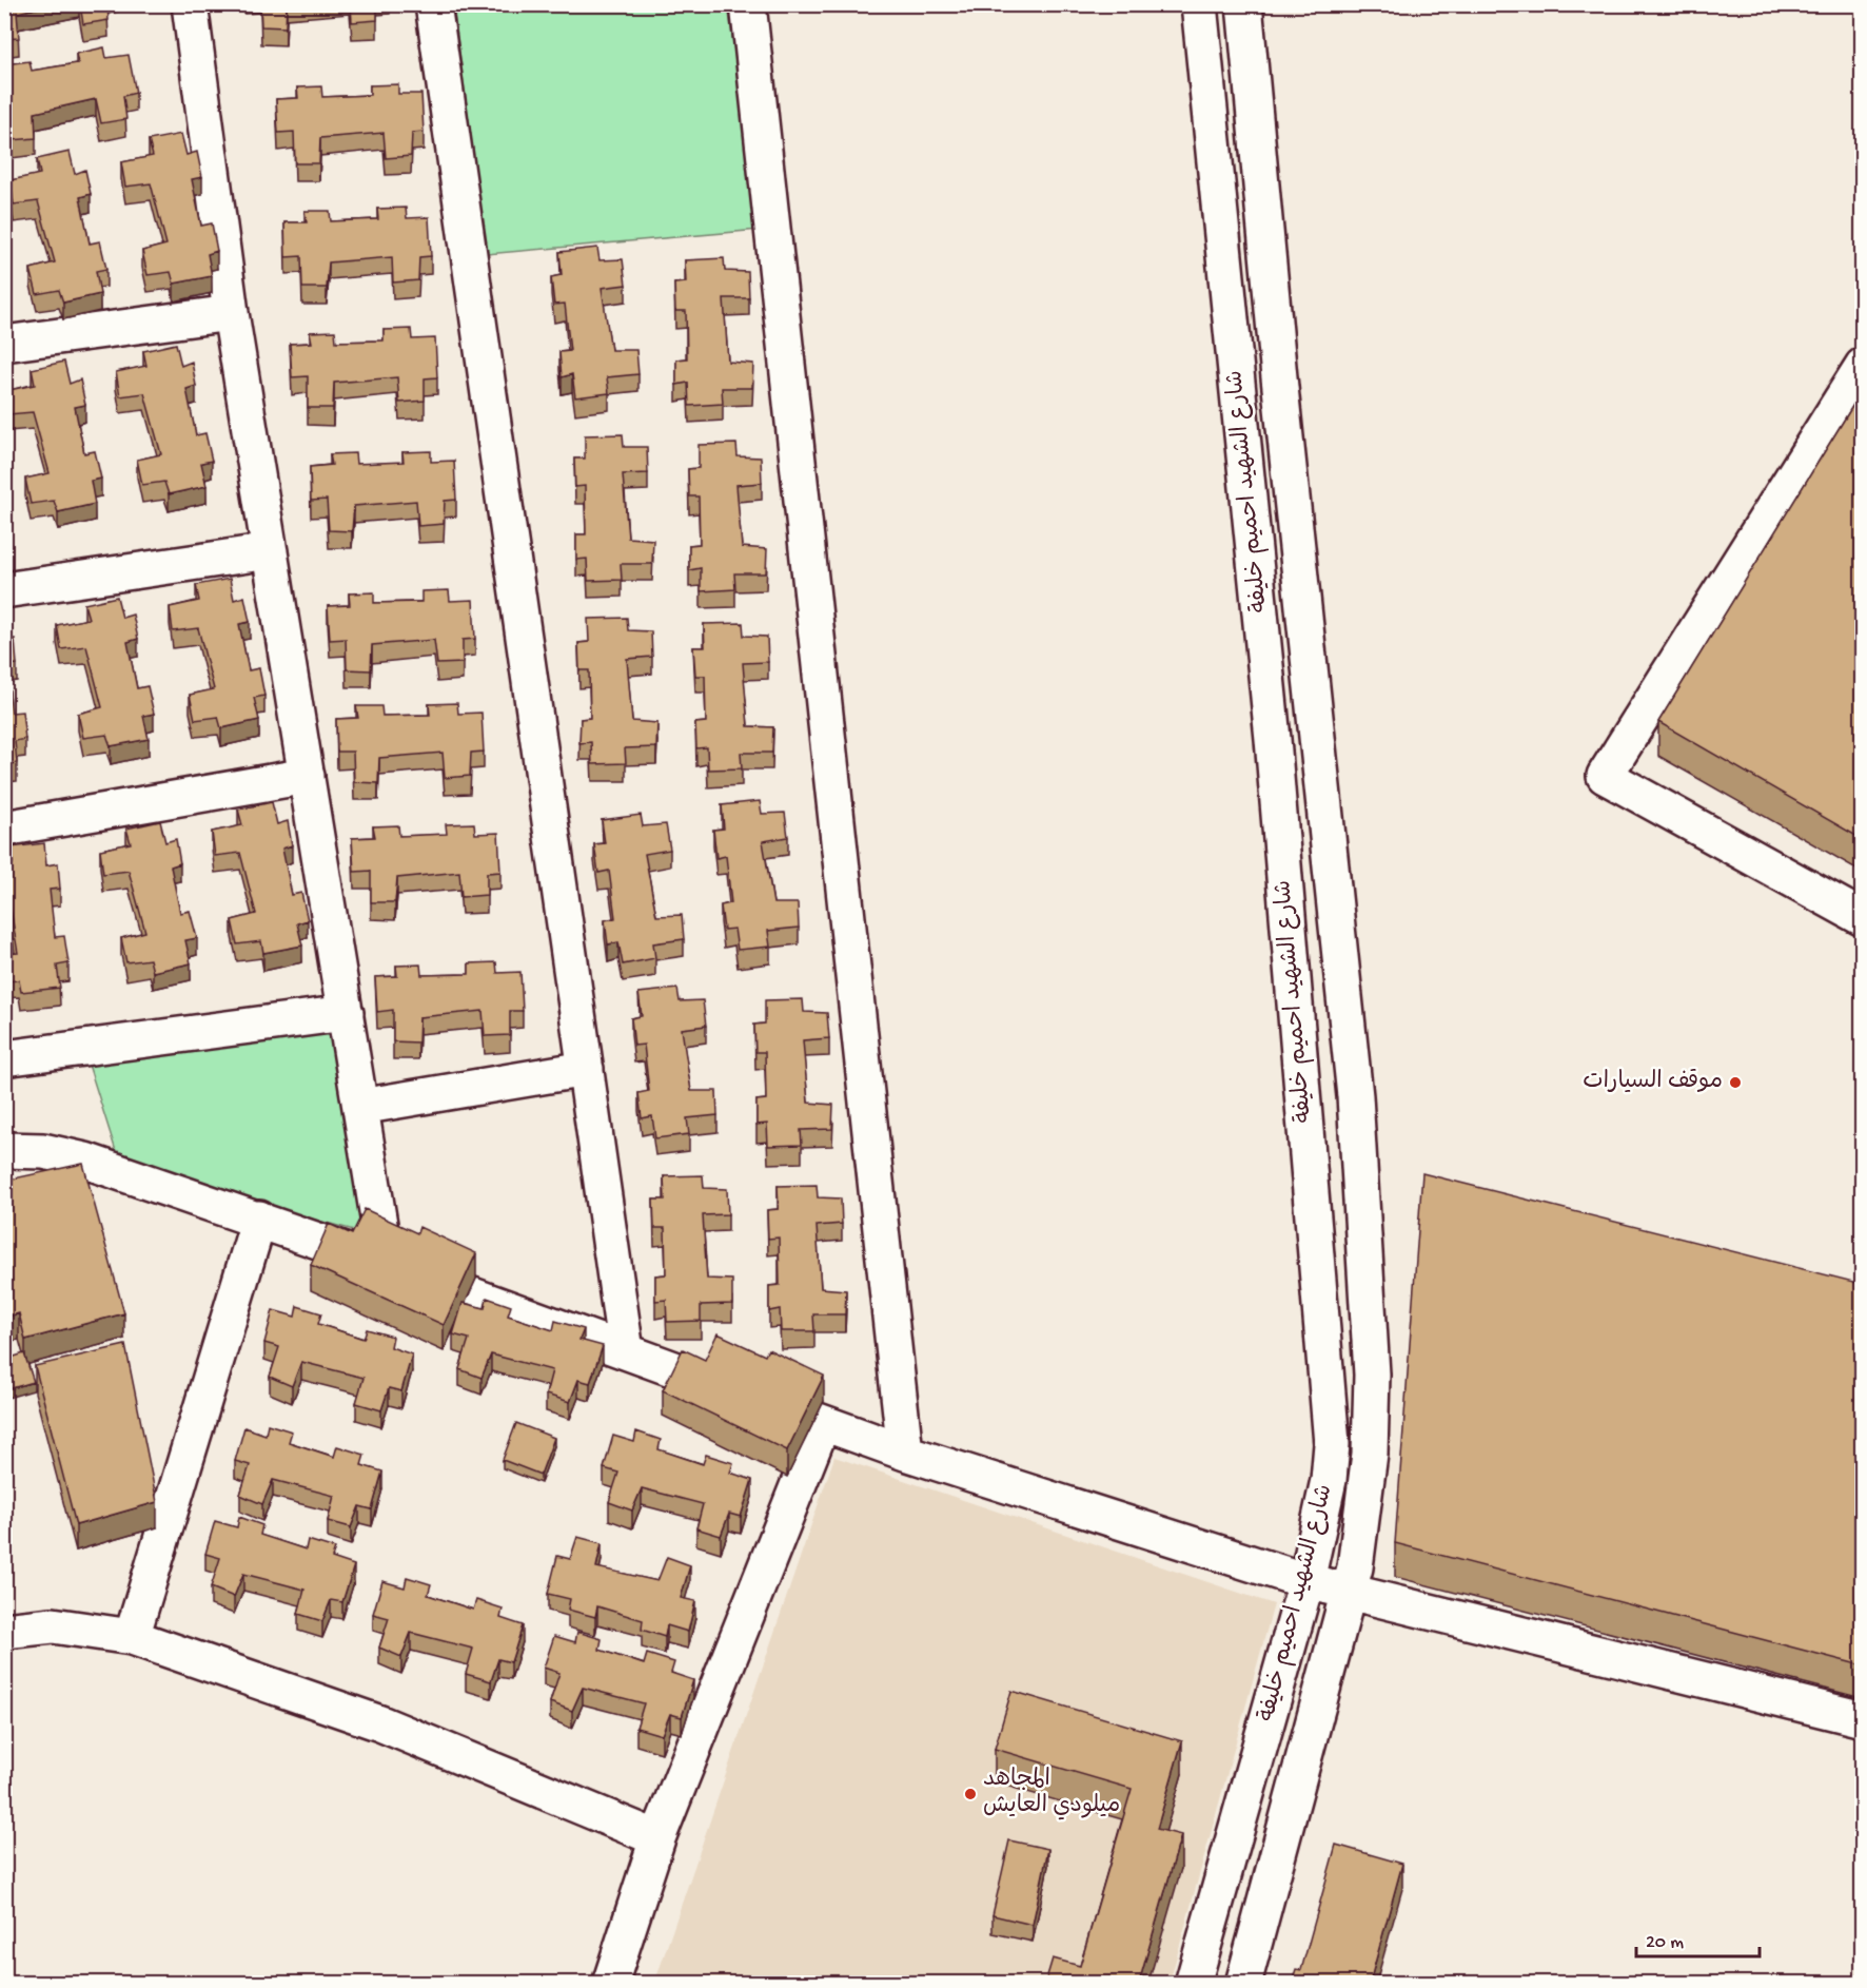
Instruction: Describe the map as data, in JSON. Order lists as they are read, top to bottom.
{
  "streets": {
    "street": ["شارع الشهيد احميم خليفة"]
  },
  "places": ["موقف السيارات", "المجاهد ميلودي العايش"],
  "scale_bar": "20 m"
}
